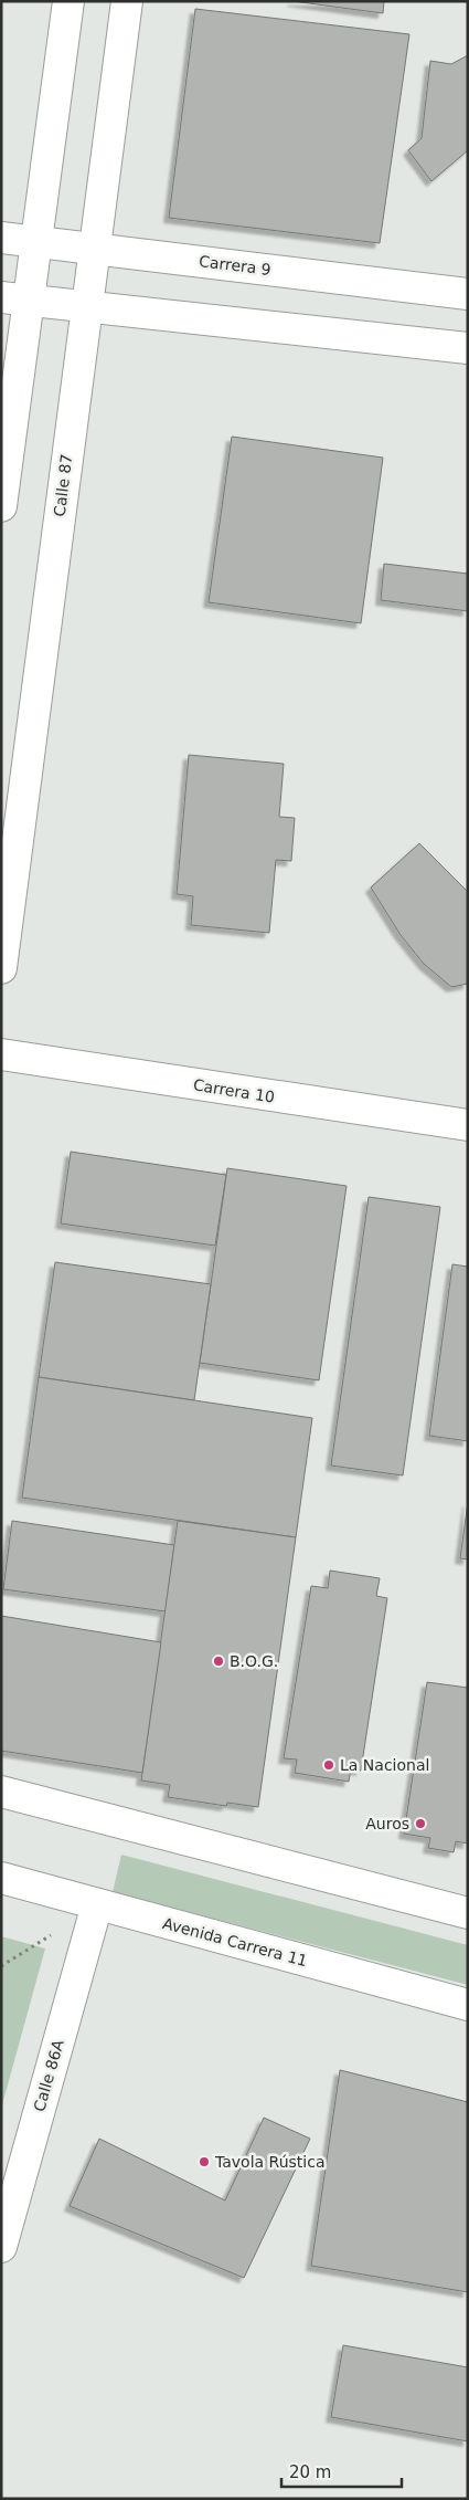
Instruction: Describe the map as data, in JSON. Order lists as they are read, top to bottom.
{
  "streets": {
    "street": [
      "Carrera 9",
      "Calle 87",
      "Carrera 10",
      "Avenida Carrera 11",
      "Calle 86A"
    ]
  },
  "crossings": [
    ["Carrera 9", "Calle 87"],
    ["Avenida Carrera 11", "Calle 86A"]
  ],
  "places": [
    "B.O.G.",
    "La Nacional",
    "Auros",
    "Tavola Rústica"
  ],
  "scale_bar": "20 m"
}
